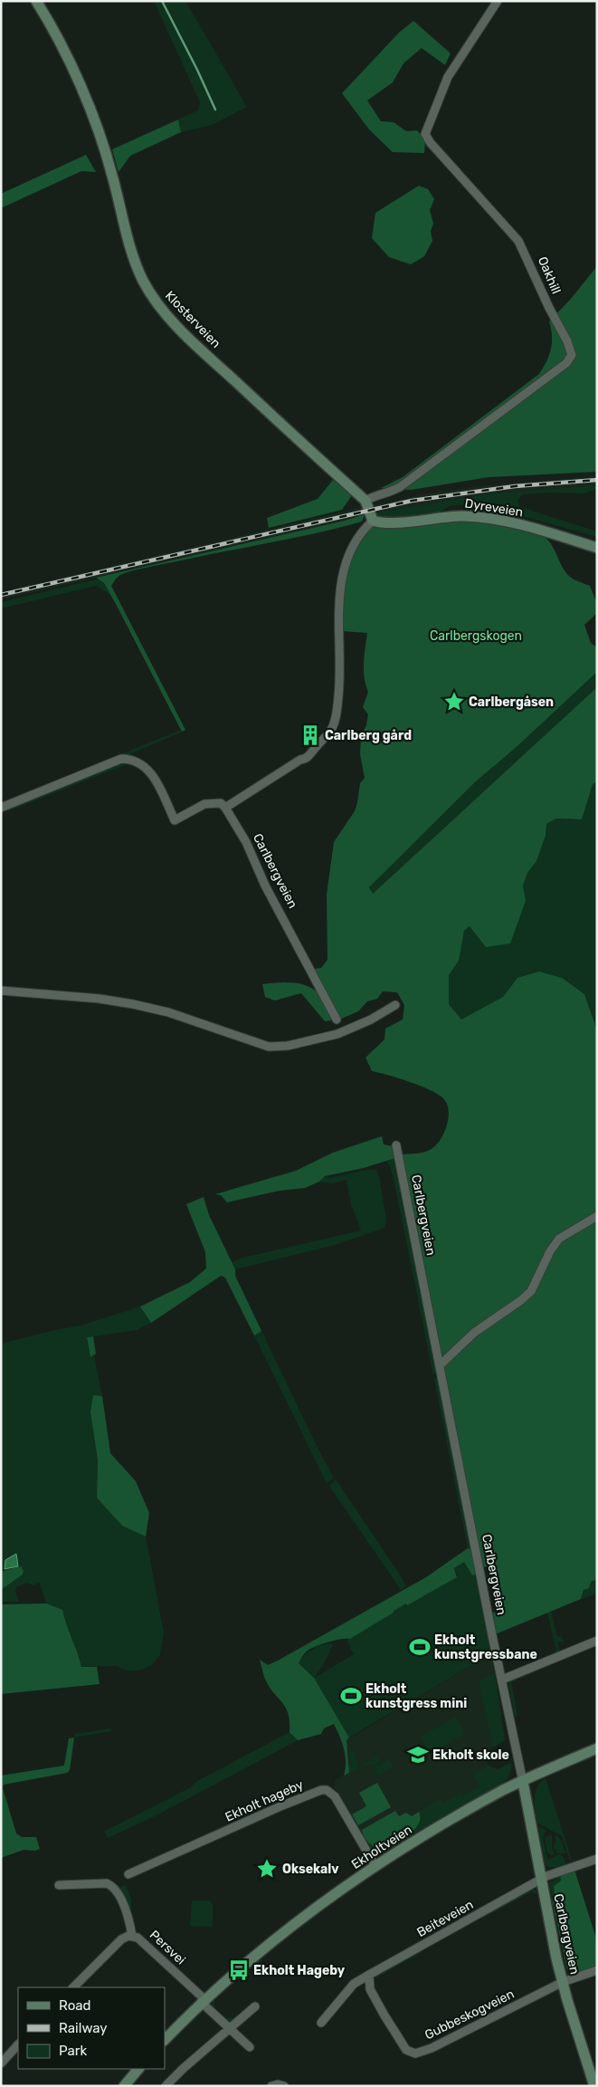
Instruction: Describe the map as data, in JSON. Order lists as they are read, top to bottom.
{
  "streets": {
    "main road": [
      "Klosterveien",
      "Dyreveien",
      "Carlbergveien",
      "Ekholtveien"
    ],
    "street": [
      "Oakhill",
      "Ekholt hageby",
      "Beiteveien",
      "Persvei",
      "Gubbeskogveien"
    ]
  },
  "crossings": [
    ["Oakhill", "Klosterveien"],
    ["Carlbergveien", "Ekholtveien"],
    ["Carlbergveien", "Beiteveien"],
    ["Carlbergveien", "Gubbeskogveien"],
    ["Ekholt hageby", "Ekholtveien"],
    ["Ekholtveien", "Persvei"],
    ["Beiteveien", "Gubbeskogveien"]
  ],
  "parks": ["Carlbergskogen"],
  "places": {
    "place": ["Carlbergåsen", "Oksekalv"],
    "building": ["Carlberg gård"],
    "sports": ["Ekholt kunstgressbane", "Ekholt kunstgress mini"],
    "school or university": ["Ekholt skole"],
    "bus stop": ["Ekholt Hageby"]
  },
  "legend": ["Road", "Railway", "Park"]
}
